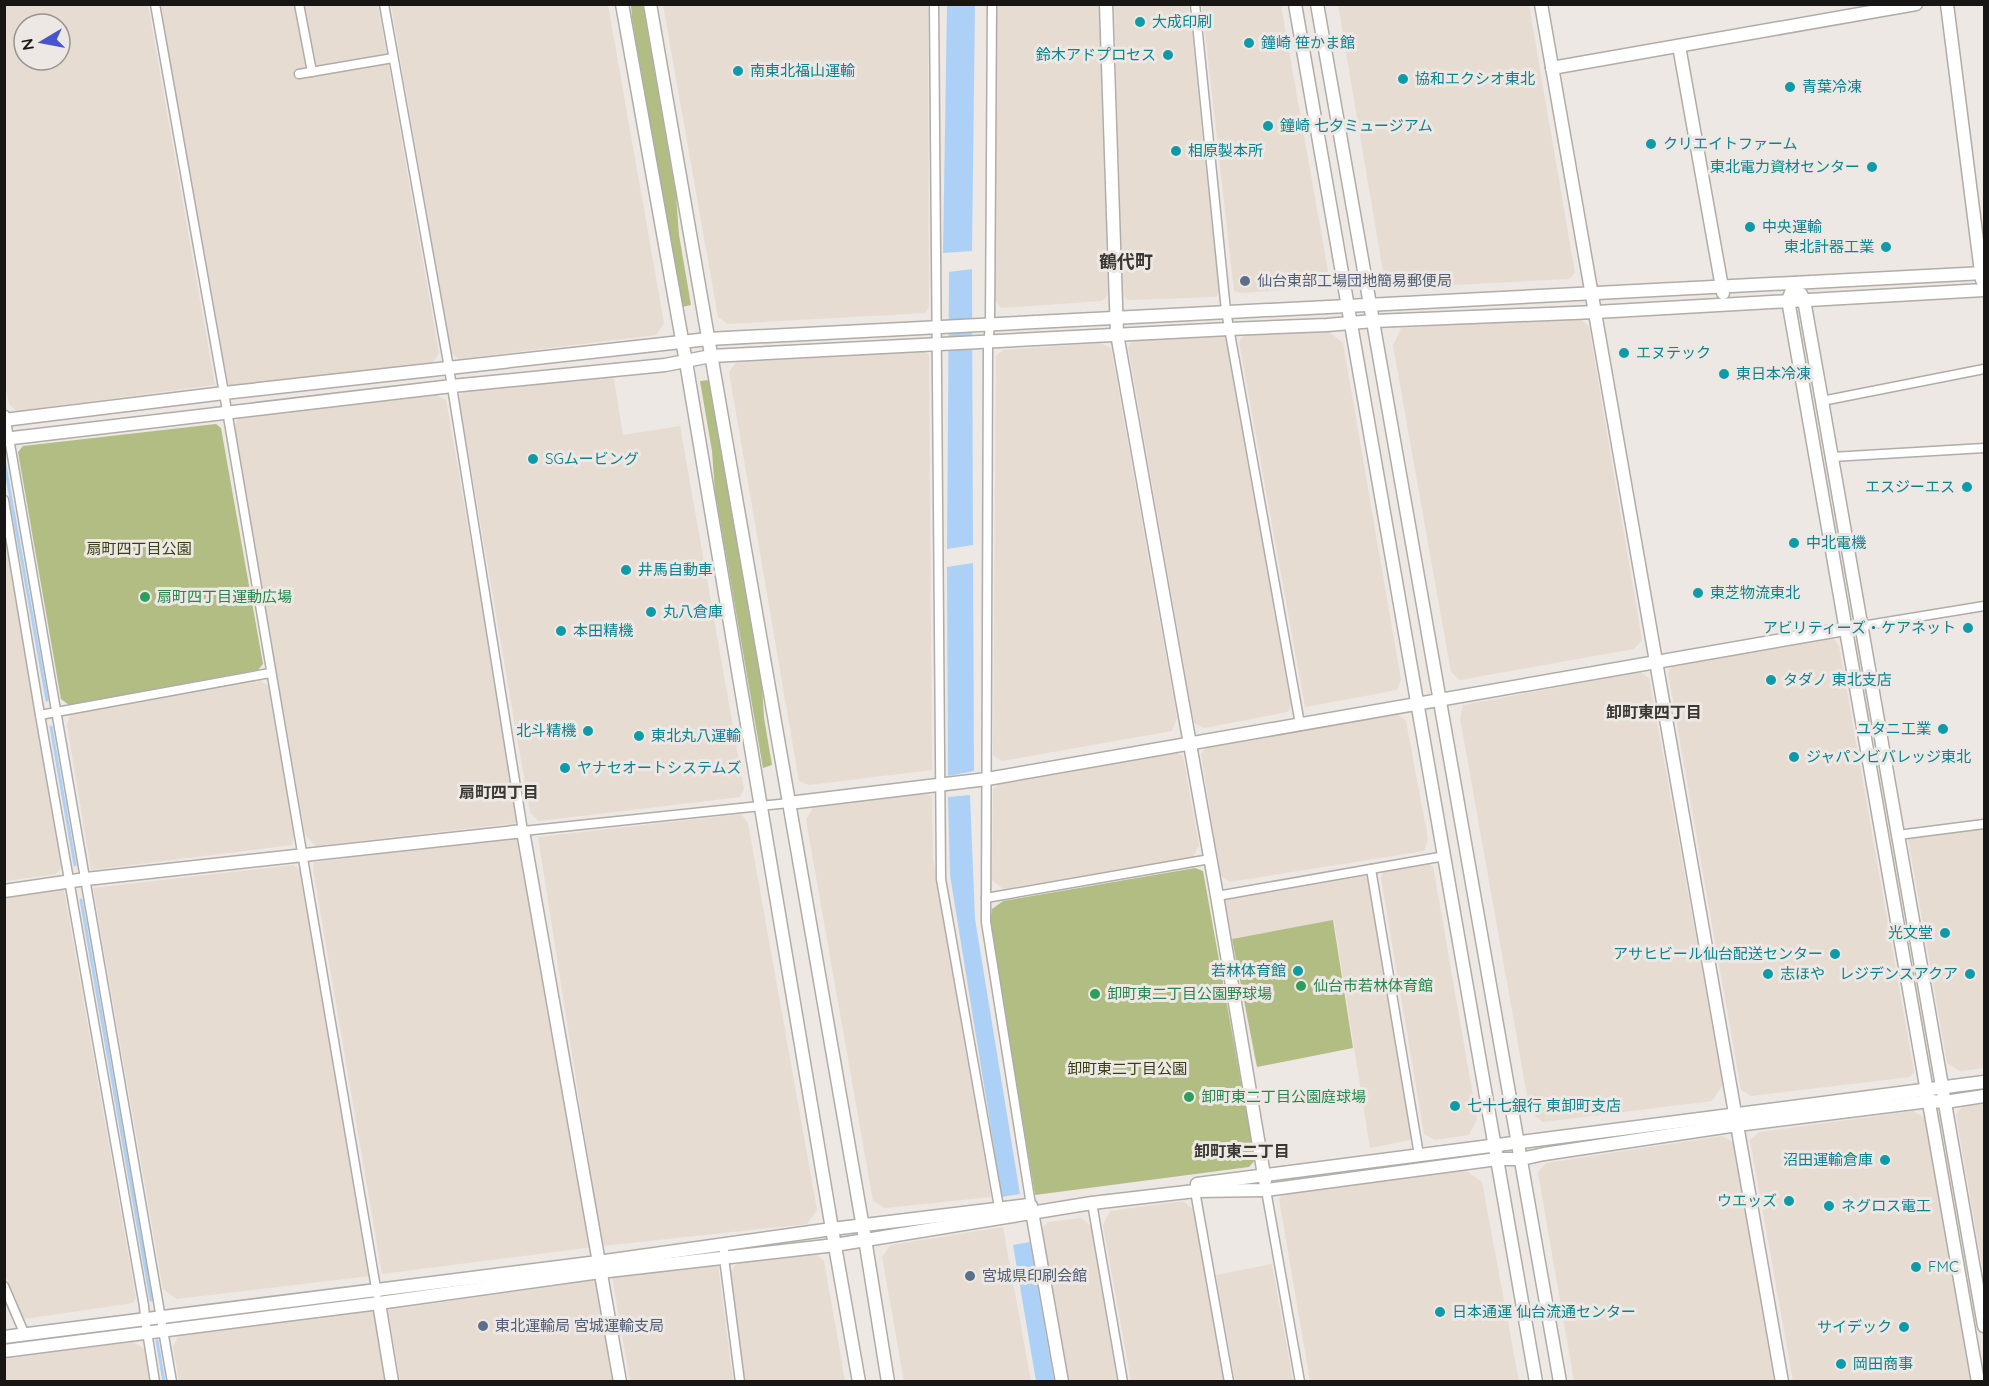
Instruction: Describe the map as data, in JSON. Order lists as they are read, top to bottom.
{
  "districts": [
    "鶴代町",
    "卸町東四丁目",
    "扇町四丁目",
    "卸町東二丁目"
  ],
  "parks": ["扇町四丁目公園", "卸町東二丁目公園"],
  "places": [
    "大成印刷",
    "鐘崎 笹かま館",
    "鈴木アドプロセス",
    "南東北福山運輸",
    "協和エクシオ東北",
    "青葉冷凍",
    "鐘崎 七夕ミュージアム",
    "クリエイトファーム",
    "相原製本所",
    "東北電力資材センター",
    "中央運輸",
    "東北計器工業",
    "仙台東部工場団地簡易郵便局",
    "エヌテック",
    "東日本冷凍",
    "SGムービング",
    "エスジーエス",
    "中北電機",
    "井馬自動車",
    "東芝物流東北",
    "扇町四丁目運動広場",
    "丸八倉庫",
    "アビリティーズ・ケアネット",
    "本田精機",
    "タダノ 東北支店",
    "ユタニ工業",
    "北斗精機",
    "東北丸八運輸",
    "ジャパンビバレッジ東北",
    "ヤナセオートシステムズ",
    "光文堂",
    "アサヒビール仙台配送センター",
    "若林体育館",
    "志ほや",
    "レジデンスアクア",
    "仙台市若林体育館",
    "卸町東二丁目公園野球場",
    "卸町東二丁目公園庭球場",
    "七十七銀行 東卸町支店",
    "沼田運輸倉庫",
    "ウエッズ",
    "ネグロス電工",
    "FMC",
    "宮城県印刷会館",
    "日本通運 仙台流通センター",
    "東北運輸局 宮城運輸支局",
    "サイデック",
    "岡田商事"
  ],
  "north": "left"
}
